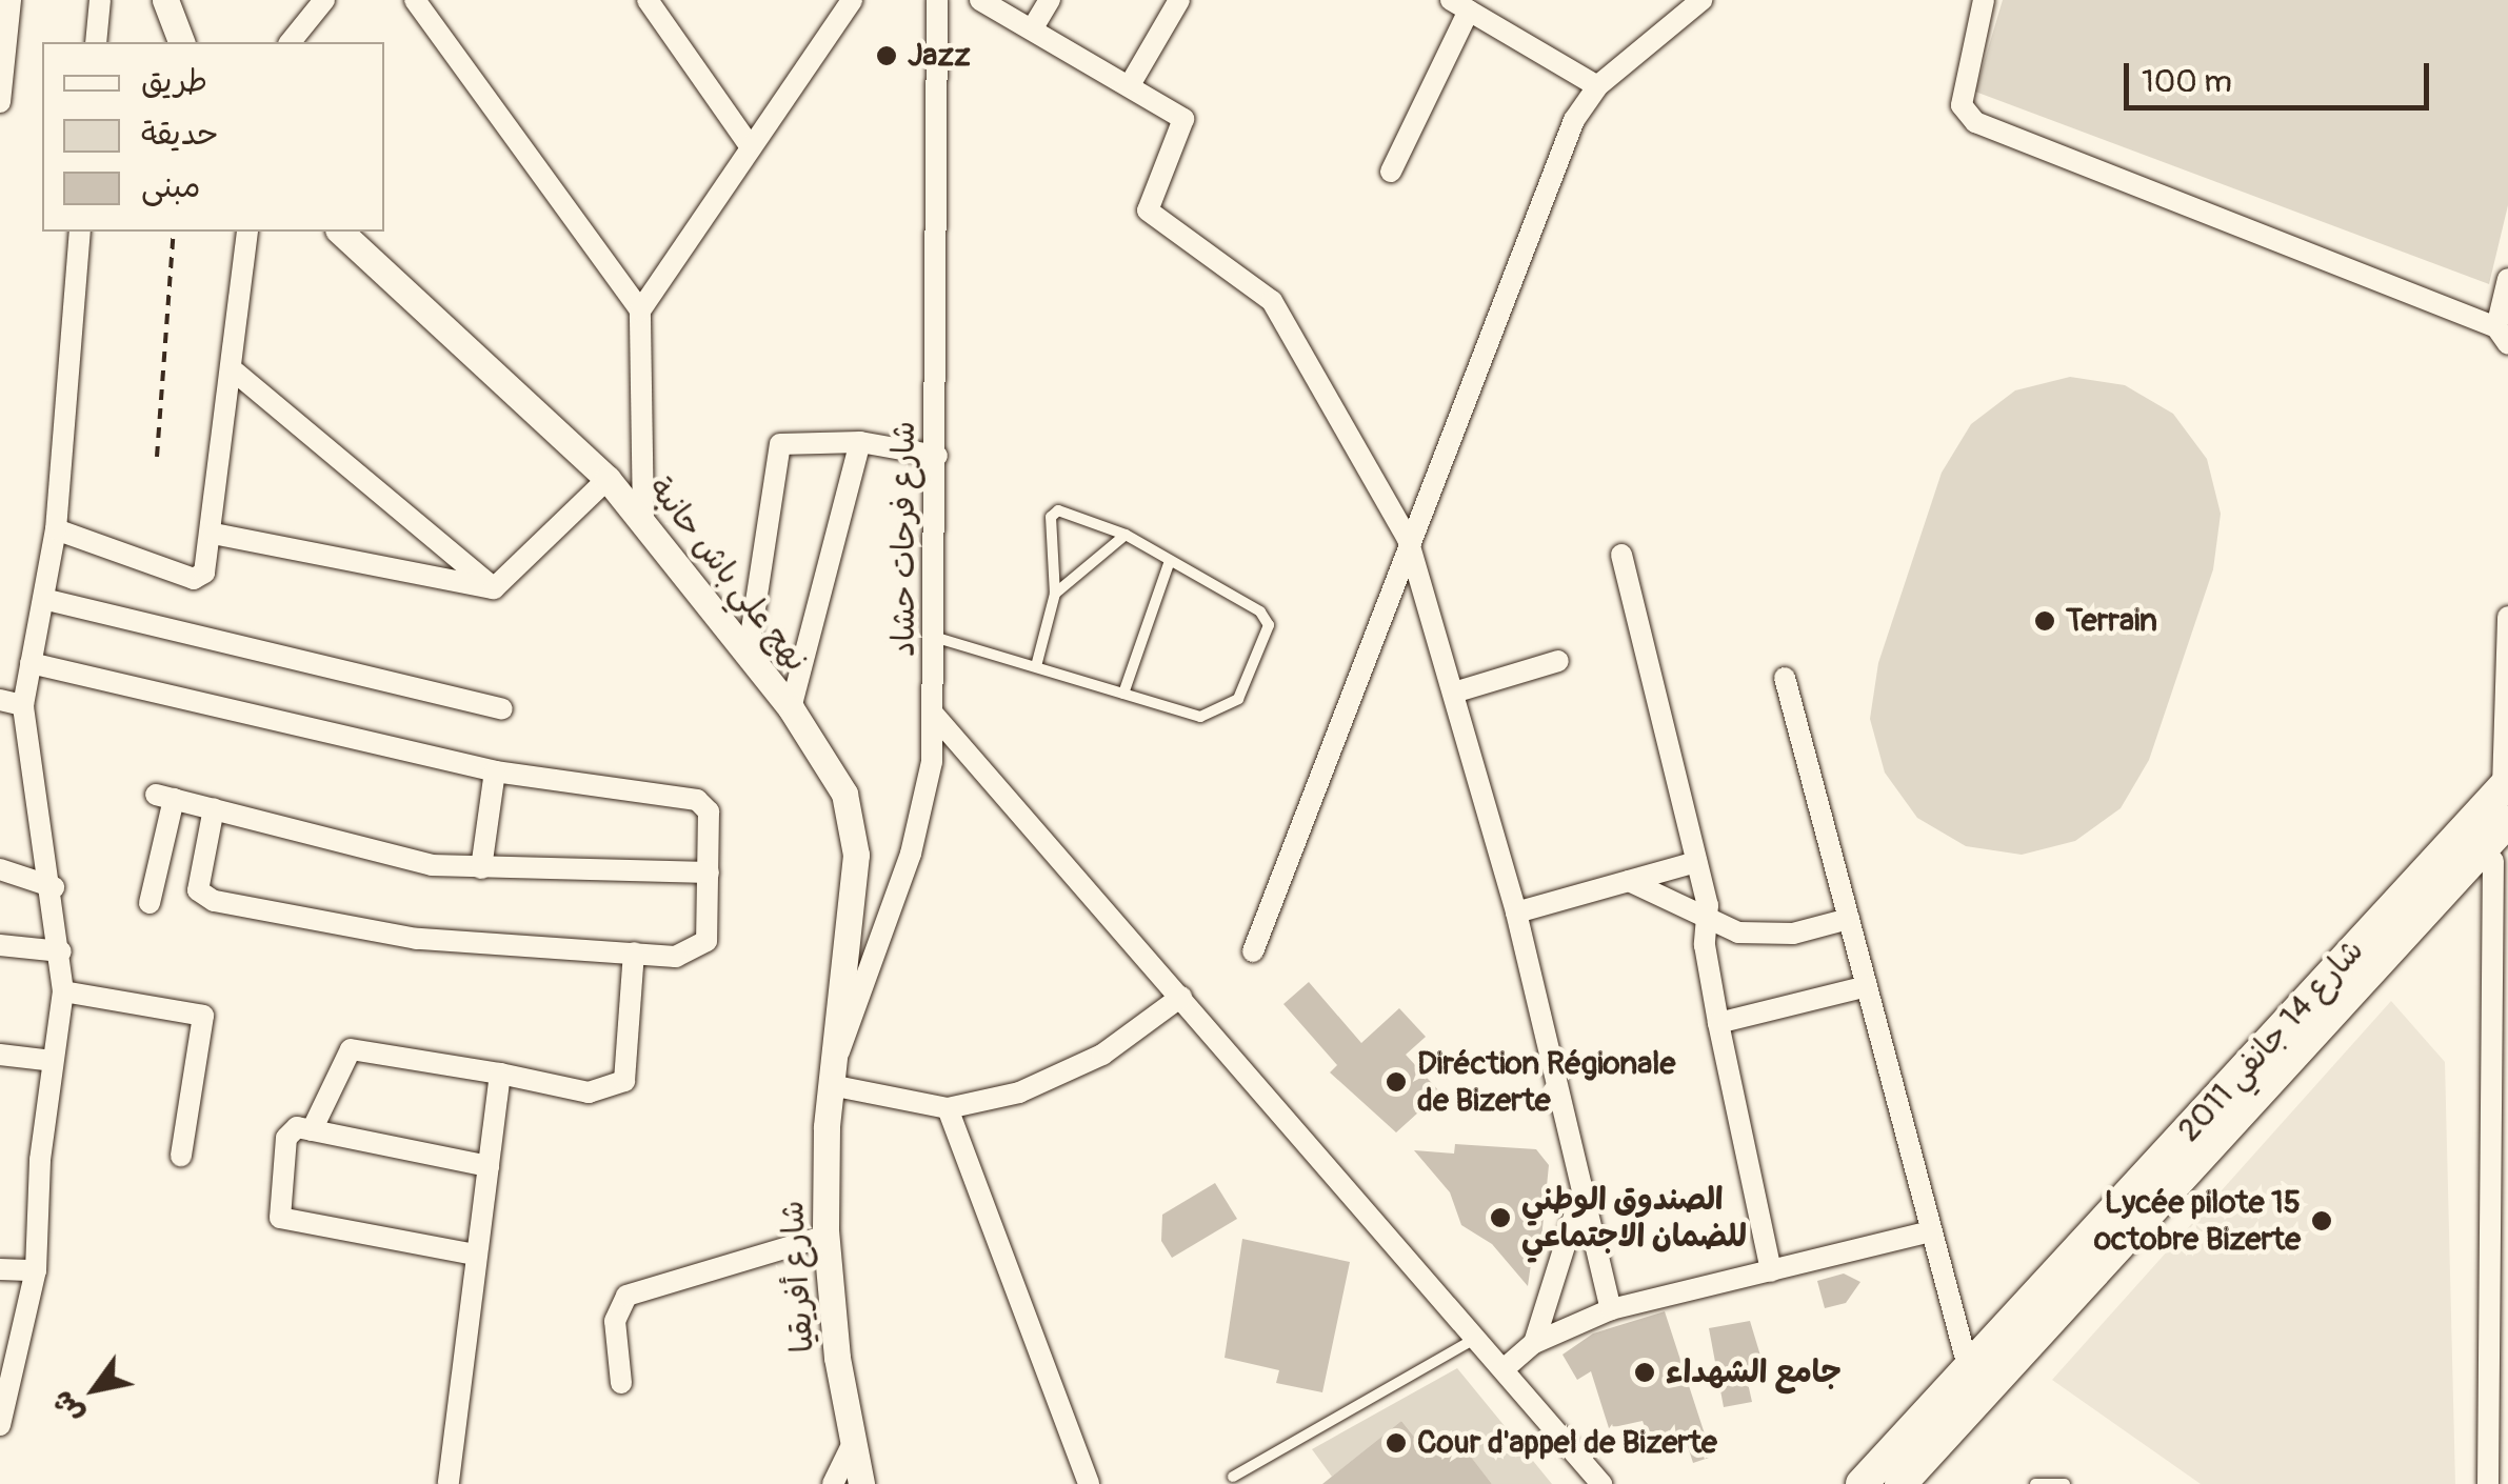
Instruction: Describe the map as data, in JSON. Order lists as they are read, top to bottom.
{
  "streets": {
    "main road": ["شارع 14 جانفي 2011"],
    "street": ["شارع فرحات حشاد", "نهج علي باش حانبة", "شارع أفريقيا"]
  },
  "crossings": [
    ["شارع فرحات حشاد", "نهج علي باش حانبة"],
    ["شارع فرحات حشاد", "شارع أفريقيا"],
    ["نهج علي باش حانبة", "شارع أفريقيا"]
  ],
  "places": [
    "Jazz",
    "Terrain",
    "Diréction Régionale de Bizerte",
    "الصندوق الوطني للضمان الاجتماعي",
    "Lycée pilote 15 octobre Bizerte",
    "جامع الشهداء",
    "Cour d'appel de Bizerte"
  ],
  "legend": ["طريق", "حديقة", "مبنى"],
  "scale_bar": "100 m",
  "north": "bottom left"
}
